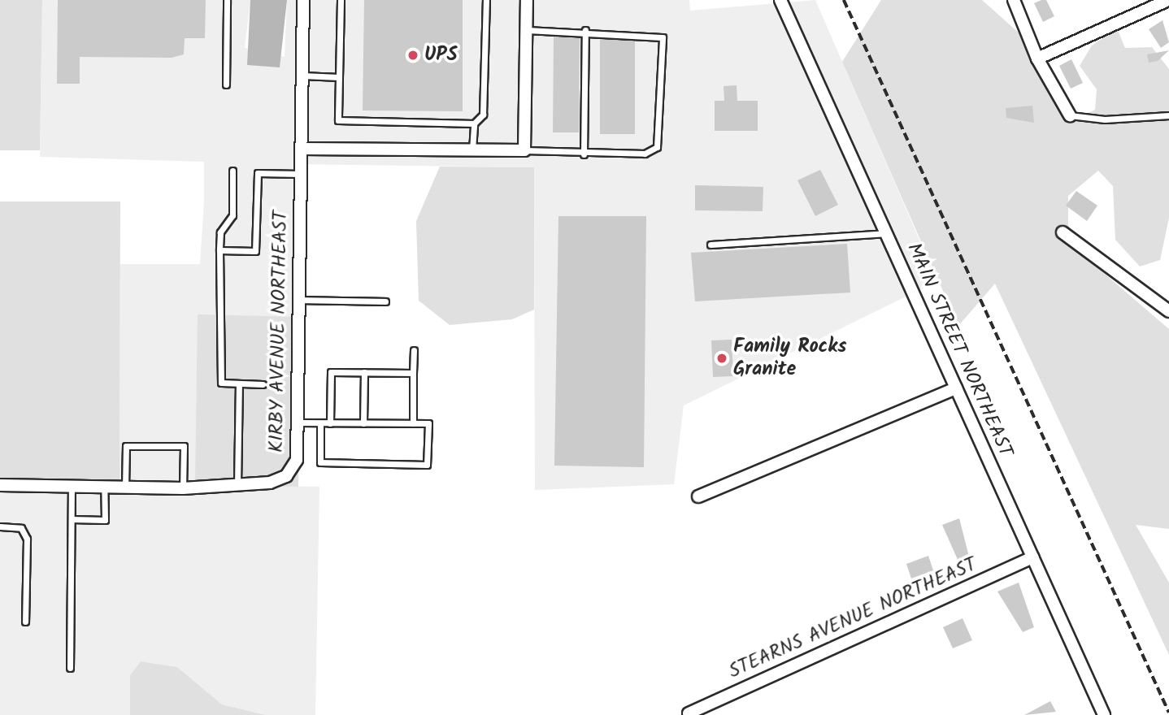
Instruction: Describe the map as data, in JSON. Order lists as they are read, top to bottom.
{
  "streets": {
    "street": ["KIRBY AVENUE NORTHEAST", "MAIN STREET NORTHEAST", "STEARNS AVENUE NORTHEAST"]
  },
  "crossings": [
    ["MAIN STREET NORTHEAST", "STEARNS AVENUE NORTHEAST"]
  ],
  "places": ["UPS", "Family Rocks Granite"]
}
